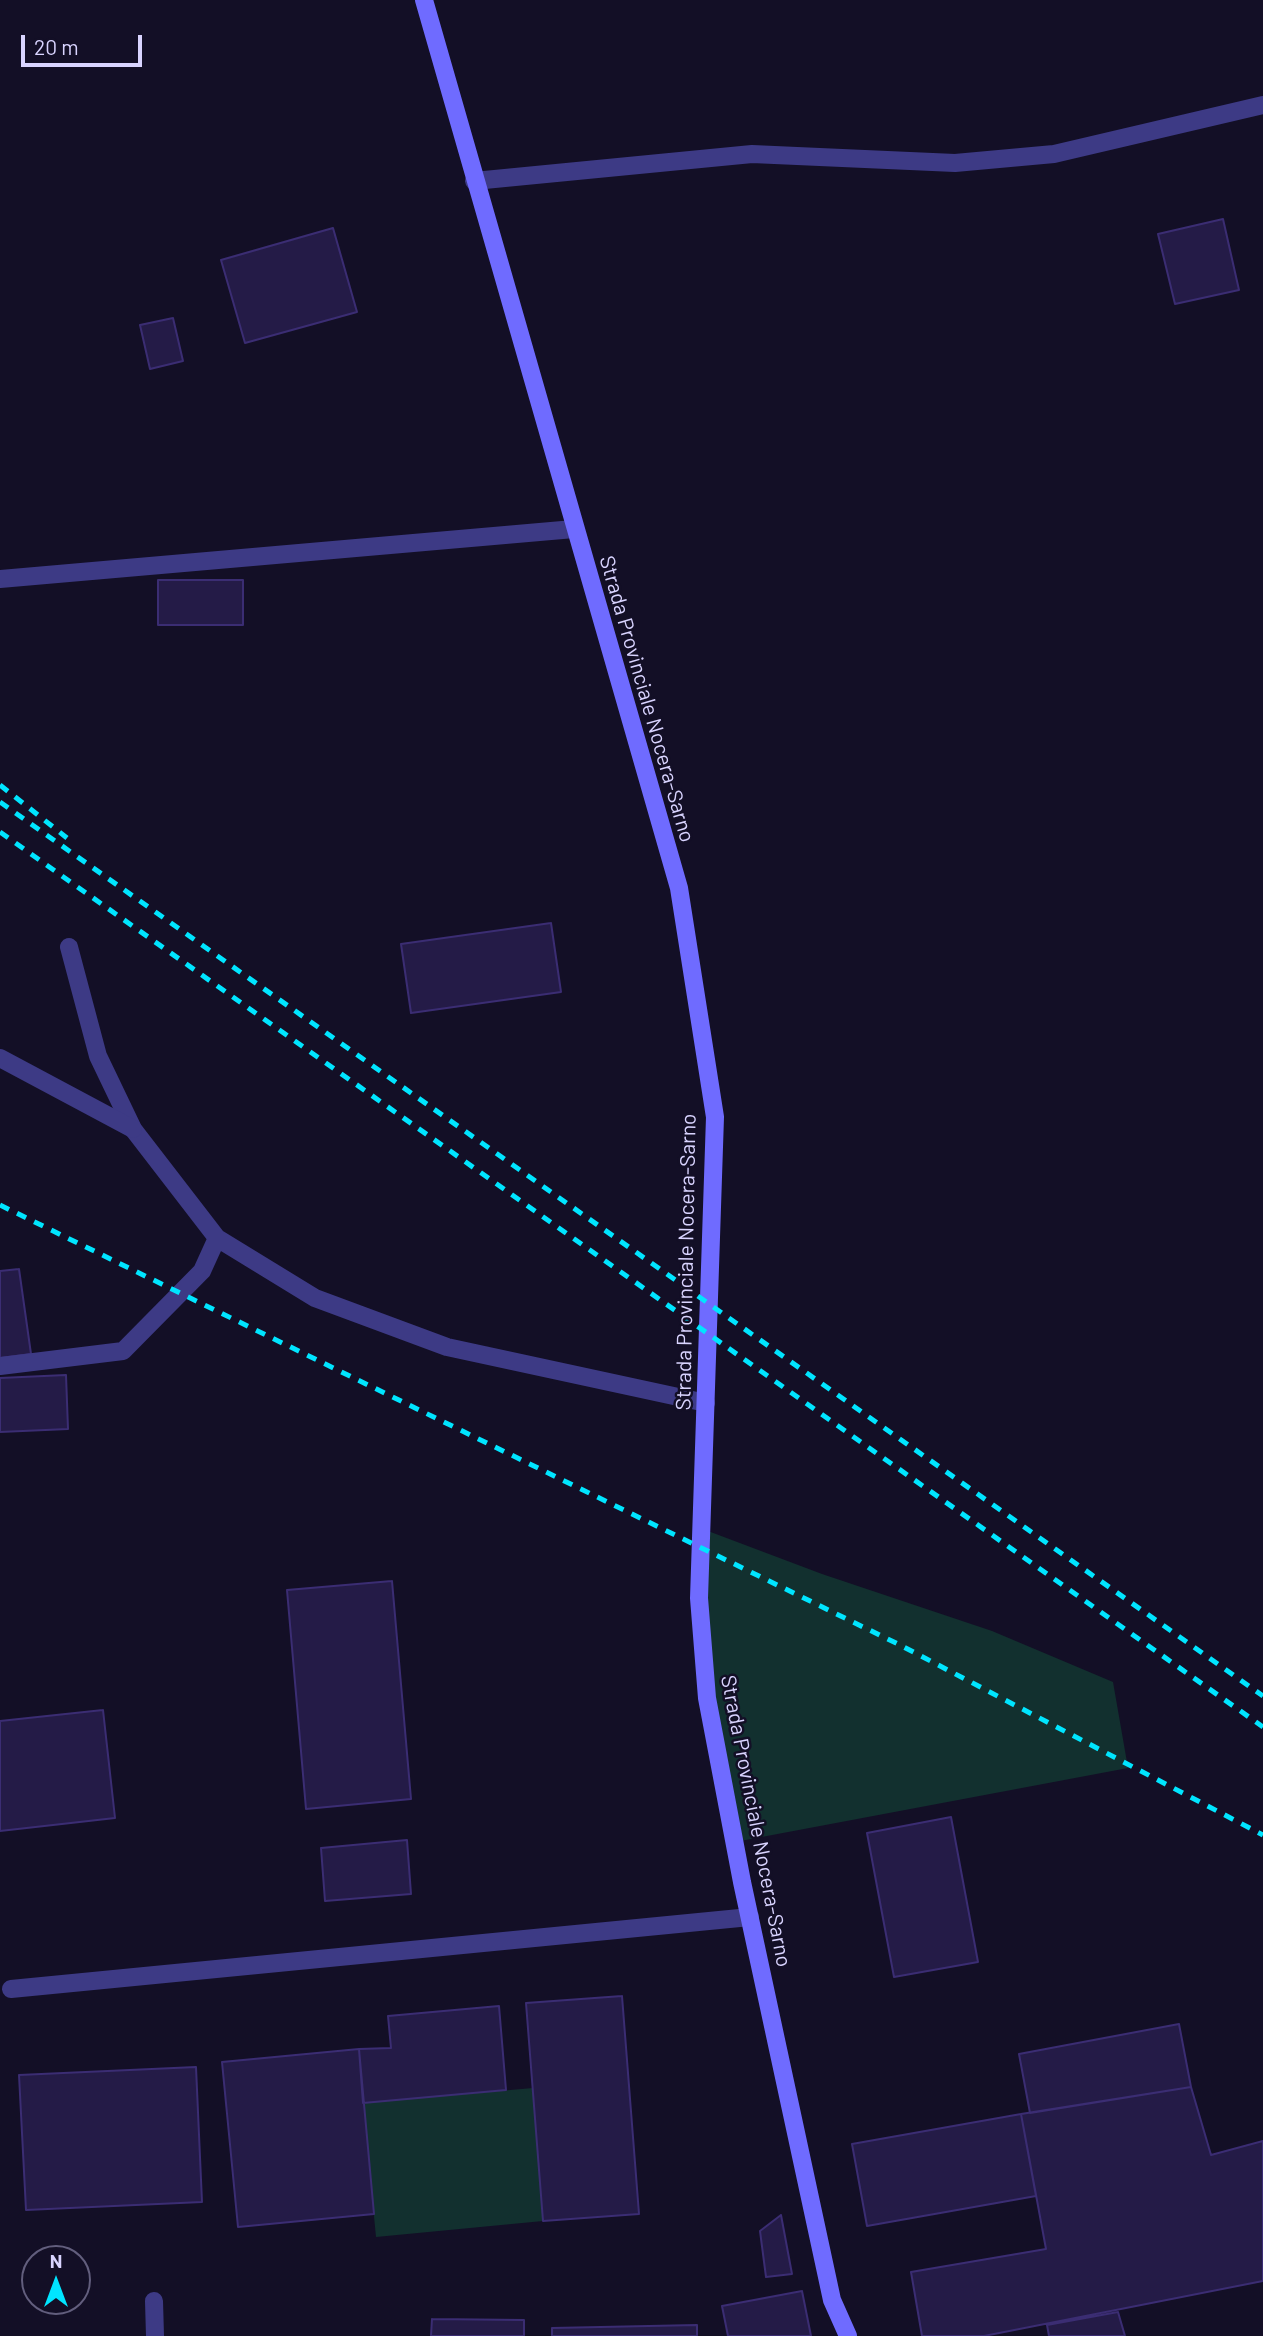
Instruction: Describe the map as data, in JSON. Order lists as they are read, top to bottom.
{
  "streets": {
    "main road": ["Strada Provinciale Nocera-Sarno"]
  },
  "scale_bar": "20 m",
  "north": "top"
}
